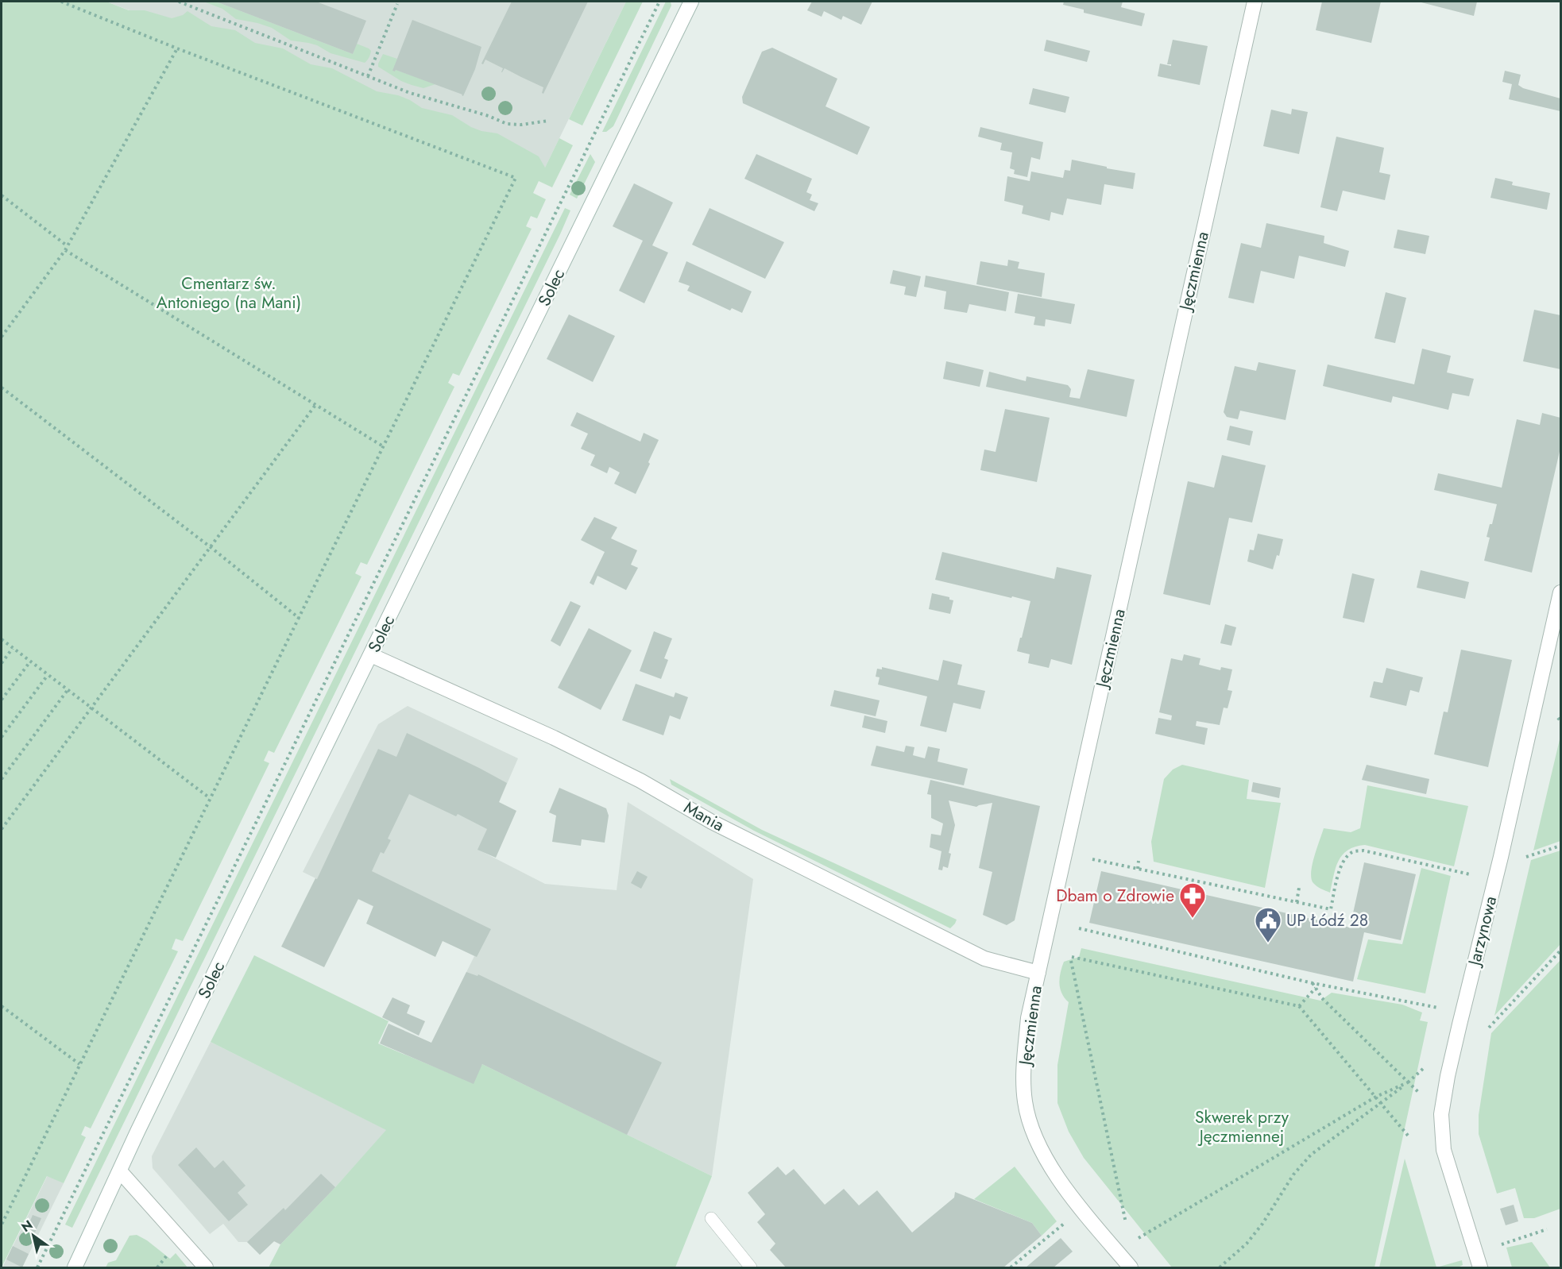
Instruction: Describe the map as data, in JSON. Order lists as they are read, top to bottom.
{
  "streets": {
    "street": [
      "Jęczmienna",
      "Solec",
      "Mania",
      "Jarzynowa"
    ]
  },
  "crossings": [
    ["Jęczmienna", "Mania"],
    ["Solec", "Mania"]
  ],
  "parks": ["Cmentarz św. Antoniego (na Mani)", "Skwerek przy Jęczmiennej"],
  "places": {
    "pharmacy": ["Dbam o Zdrowie"],
    "public building": ["UP Łódź 28"]
  },
  "north": "top left"
}
